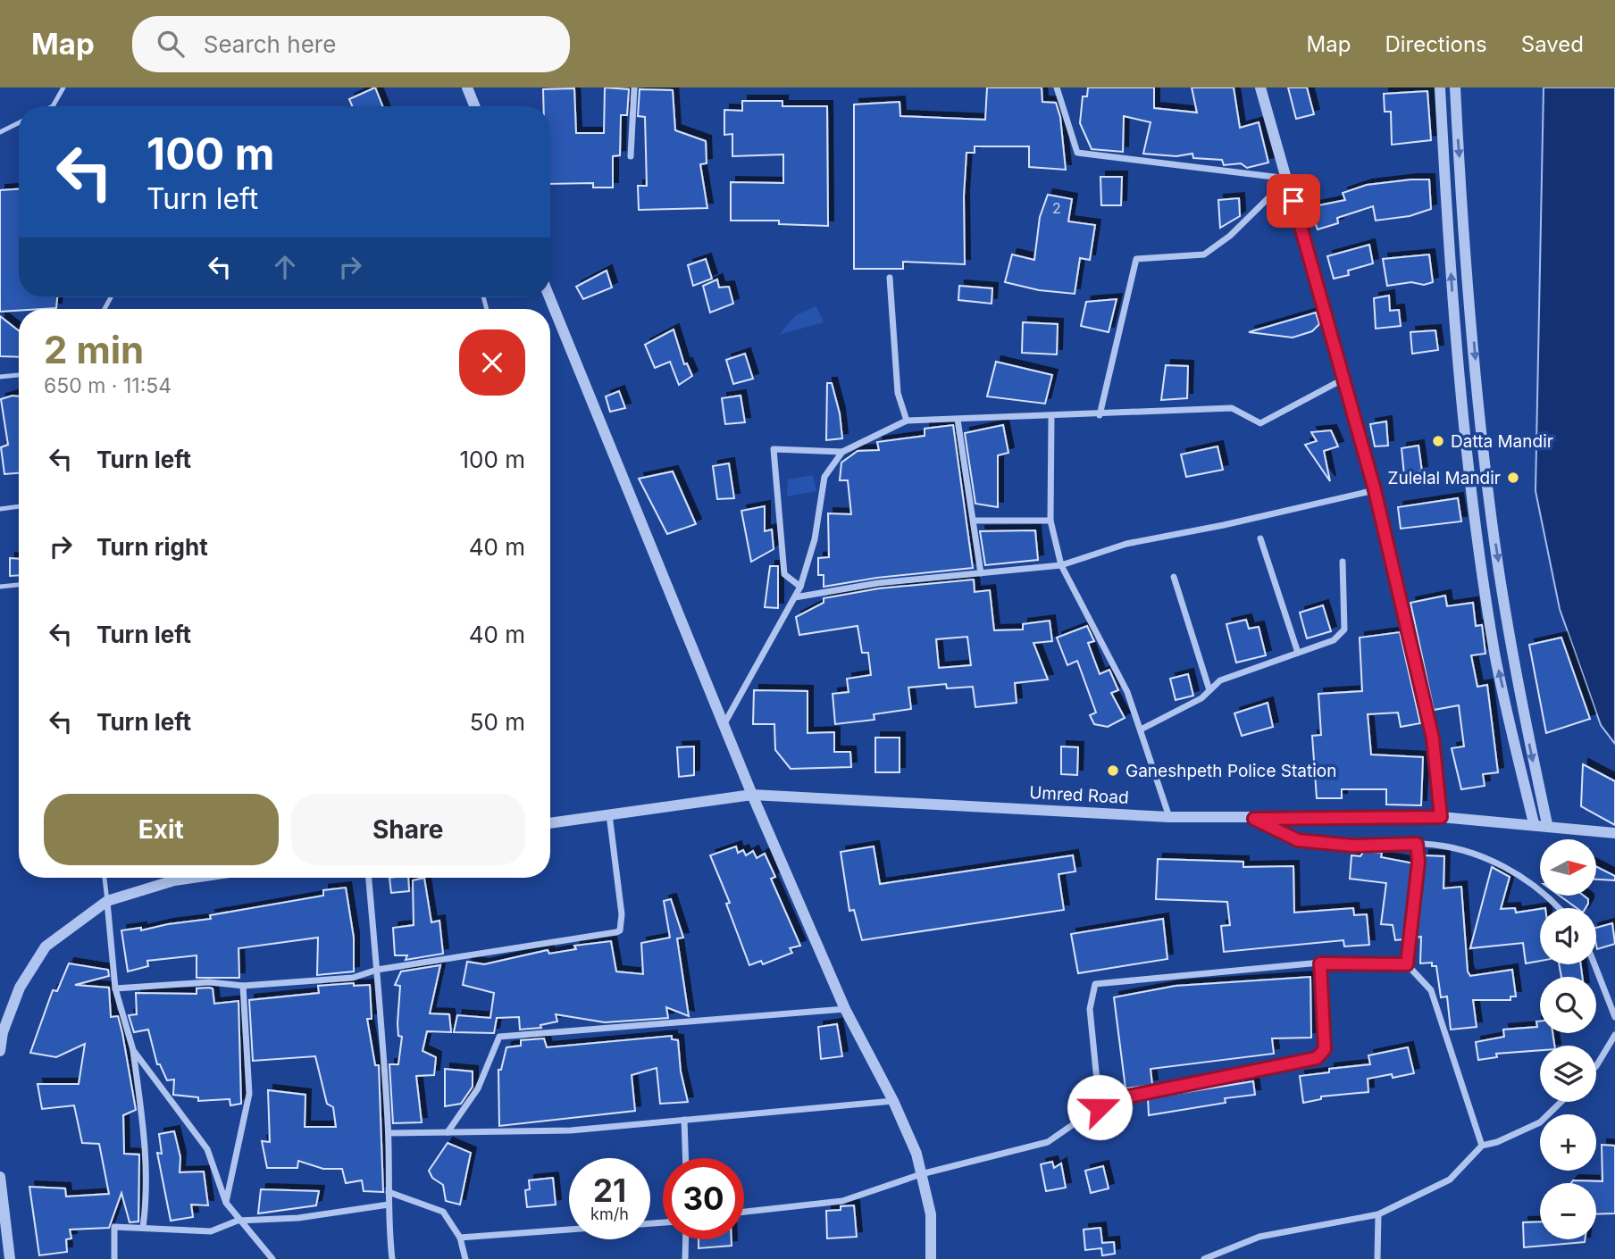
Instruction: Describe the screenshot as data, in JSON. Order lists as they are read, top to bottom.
{
  "streets": {
    "street": ["Umred Road"]
  },
  "places": ["Datta Mandir", "Zulelal Mandir", "Ganeshpeth Police Station"],
  "house_numbers": ["2"],
  "north": "right",
  "page": {
    "header": "Map",
    "search": "Search here",
    "nav": ["Map", "Directions", "Saved"],
    "turn": ["100 m", "Turn left"],
    "heading": ["2 min", "650 m · 11:54"],
    "list": [
      {
        "name": "Turn left",
        "value": "100 m"
      },
      {
        "name": "Turn right",
        "value": "40 m"
      },
      {
        "name": "Turn left",
        "value": "40 m"
      },
      {
        "name": "Turn left",
        "value": "50 m"
      }
    ],
    "buttons": ["Exit", "Share"],
    "map_buttons": ["+", "−"],
    "speed": "21 km/h",
    "limit": "30"
  }
}
